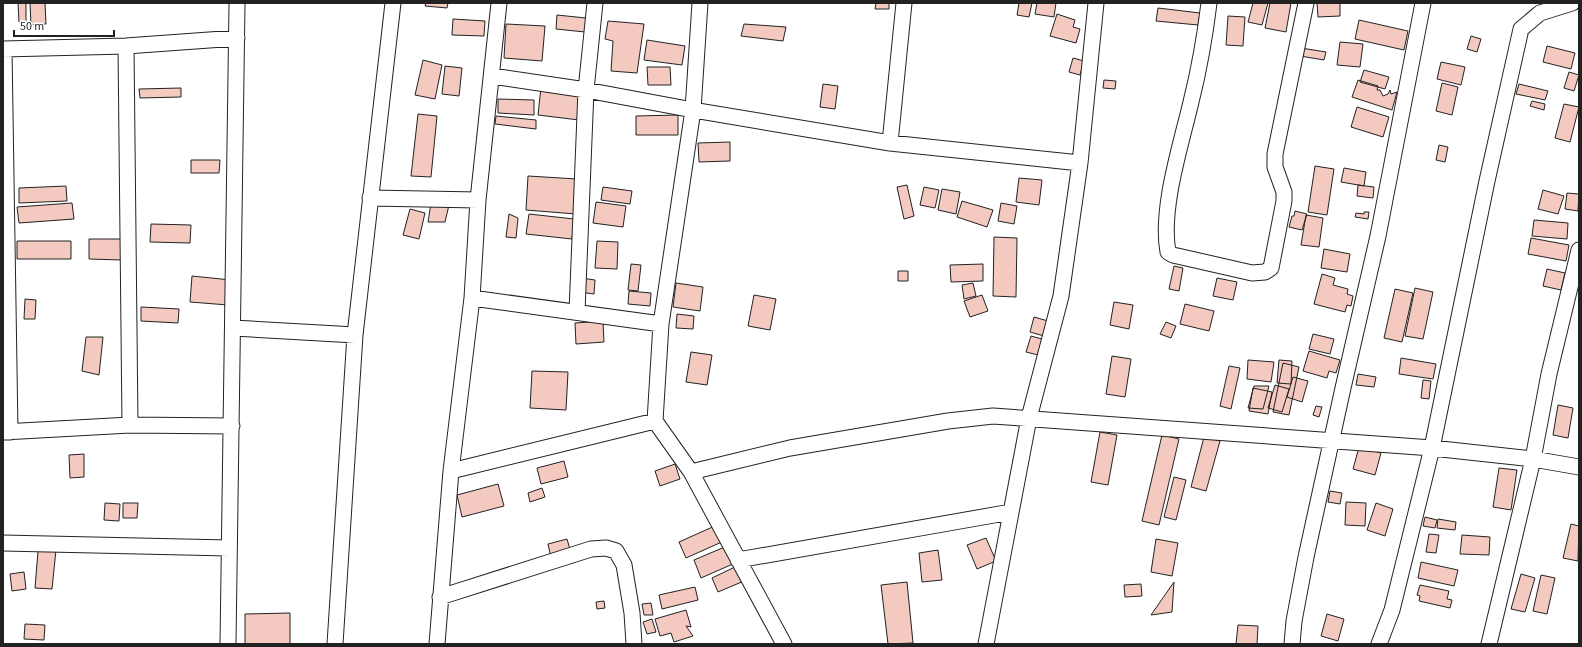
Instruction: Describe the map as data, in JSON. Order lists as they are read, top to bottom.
{
  "scale_bar": "50 m"
}
